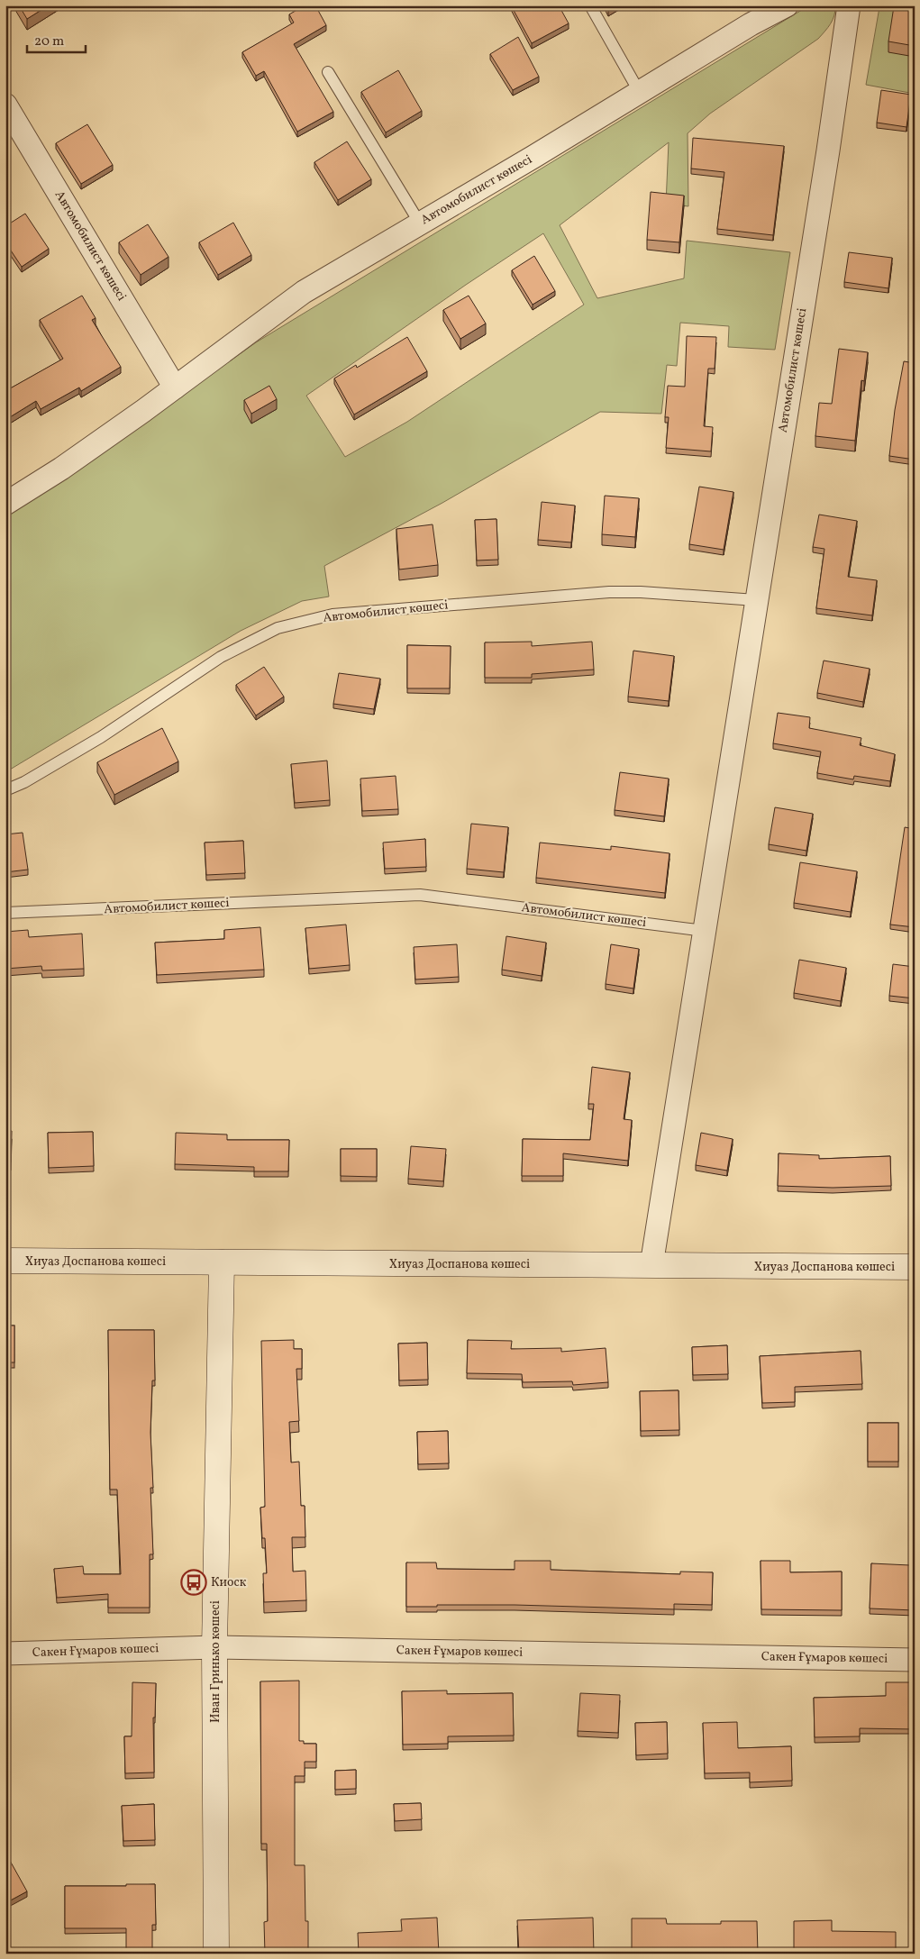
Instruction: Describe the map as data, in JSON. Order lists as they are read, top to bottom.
{
  "streets": {
    "main road": ["Хиуаз Доспанова көшесі", "Иван Гринько көшесі"],
    "street": ["Автомобилист көшесі", "Сакен Ғұмаров көшесі"]
  },
  "crossings": [
    ["Автомобилист көшесі", "Хиуаз Доспанова көшесі"],
    ["Хиуаз Доспанова көшесі", "Иван Гринько көшесі"],
    ["Сакен Ғұмаров көшесі", "Иван Гринько көшесі"]
  ],
  "places": {
    "bus stop": ["Киоск"]
  },
  "scale_bar": "20 m"
}
